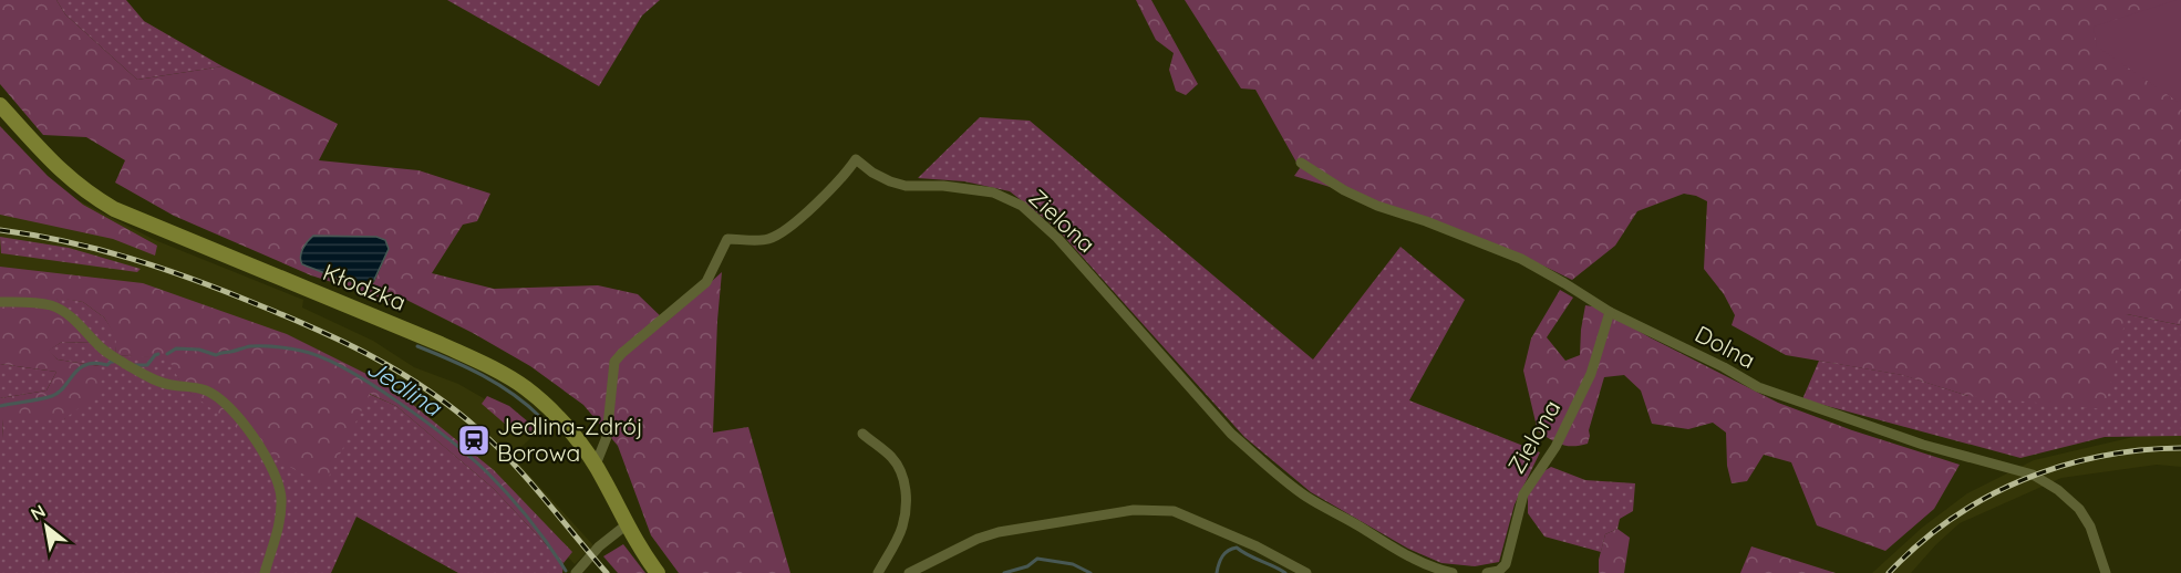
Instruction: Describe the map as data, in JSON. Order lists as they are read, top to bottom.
{
  "streets": {
    "main road": ["Kłodzka"],
    "street": ["Zielona", "Dolna"]
  },
  "crossings": [
    ["Zielona", "Kłodzka"],
    ["Zielona", "Dolna"]
  ],
  "water": ["Jedlina"],
  "places": {
    "station": ["Jedlina-Zdrój Borowa"]
  },
  "north": "top left"
}
